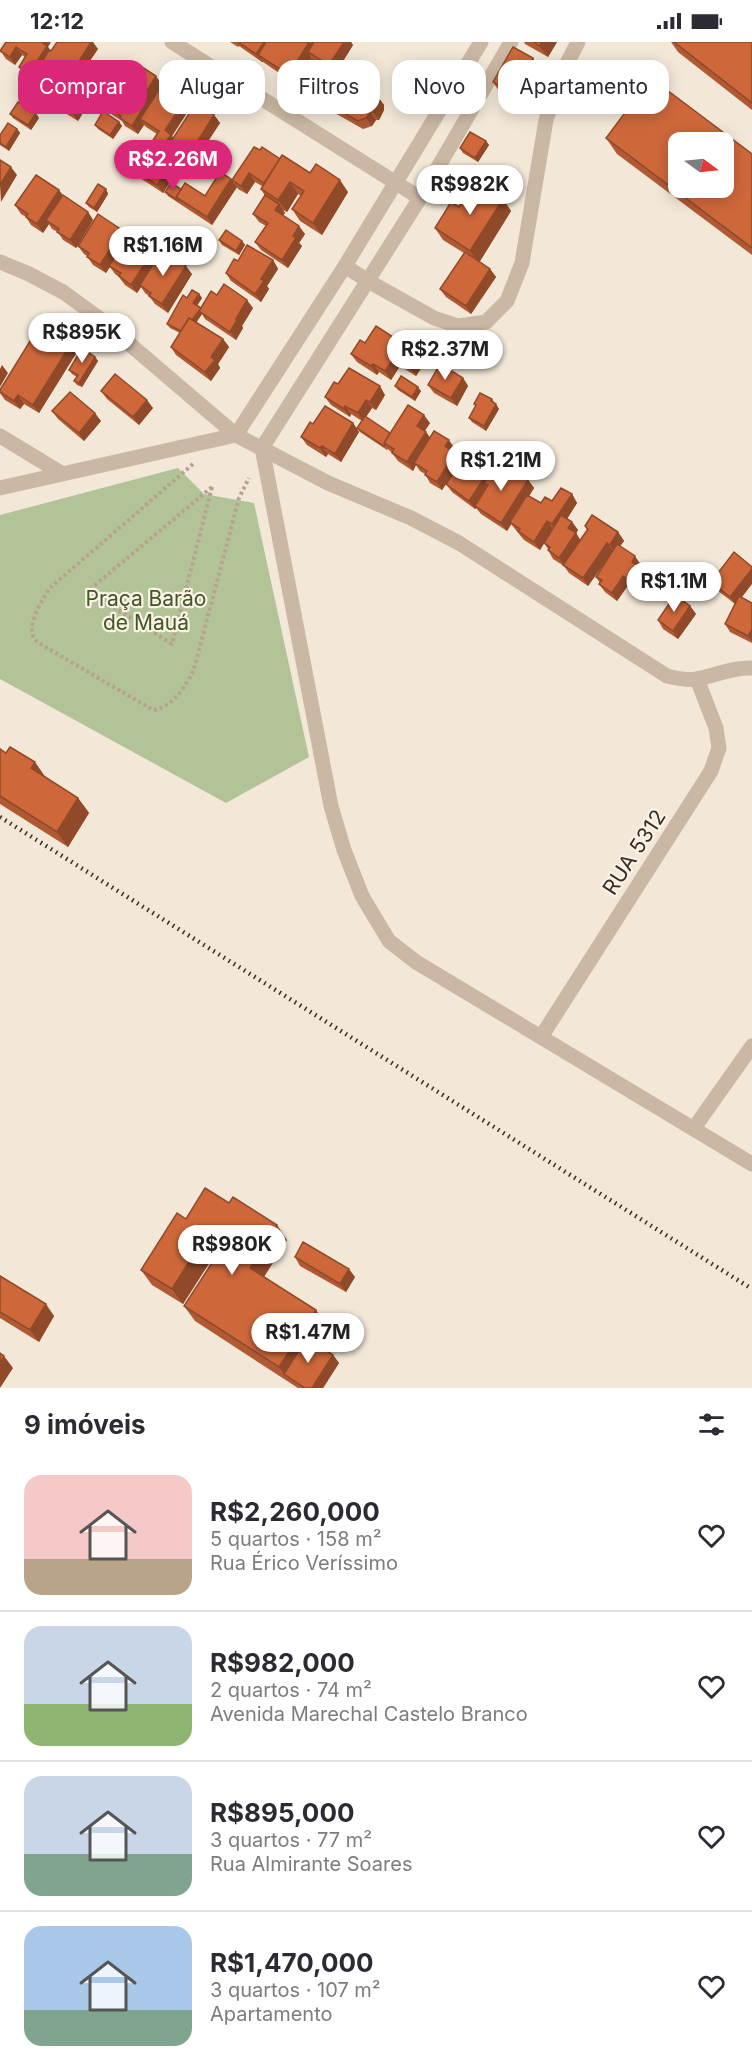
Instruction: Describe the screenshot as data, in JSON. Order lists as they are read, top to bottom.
{
  "streets": {
    "street": ["RUA 5312"]
  },
  "parks": ["Praça Barão de Mauá"],
  "north": "right",
  "page": {
    "status": "12:12",
    "chip": [
      "Comprar",
      "Alugar",
      "Filtros",
      "Novo",
      "Apartamento"
    ],
    "price": [
      "R$2.26M",
      "R$982K",
      "R$1.16M",
      "R$895K",
      "R$2.37M",
      "R$1.21M",
      "R$1.1M",
      "R$980K",
      "R$1.47M"
    ],
    "heading": "9 imóveis",
    "list": [
      {
        "name": "R$2,260,000",
        "note": "5 quartos · 158 m² · Rua Érico Veríssimo"
      },
      {
        "name": "R$982,000",
        "note": "2 quartos · 74 m² · Avenida Marechal Castelo Branco"
      },
      {
        "name": "R$895,000",
        "note": "3 quartos · 77 m² · Rua Almirante Soares"
      },
      {
        "name": "R$1,470,000",
        "note": "3 quartos · 107 m² · Apartamento"
      }
    ]
  }
}
